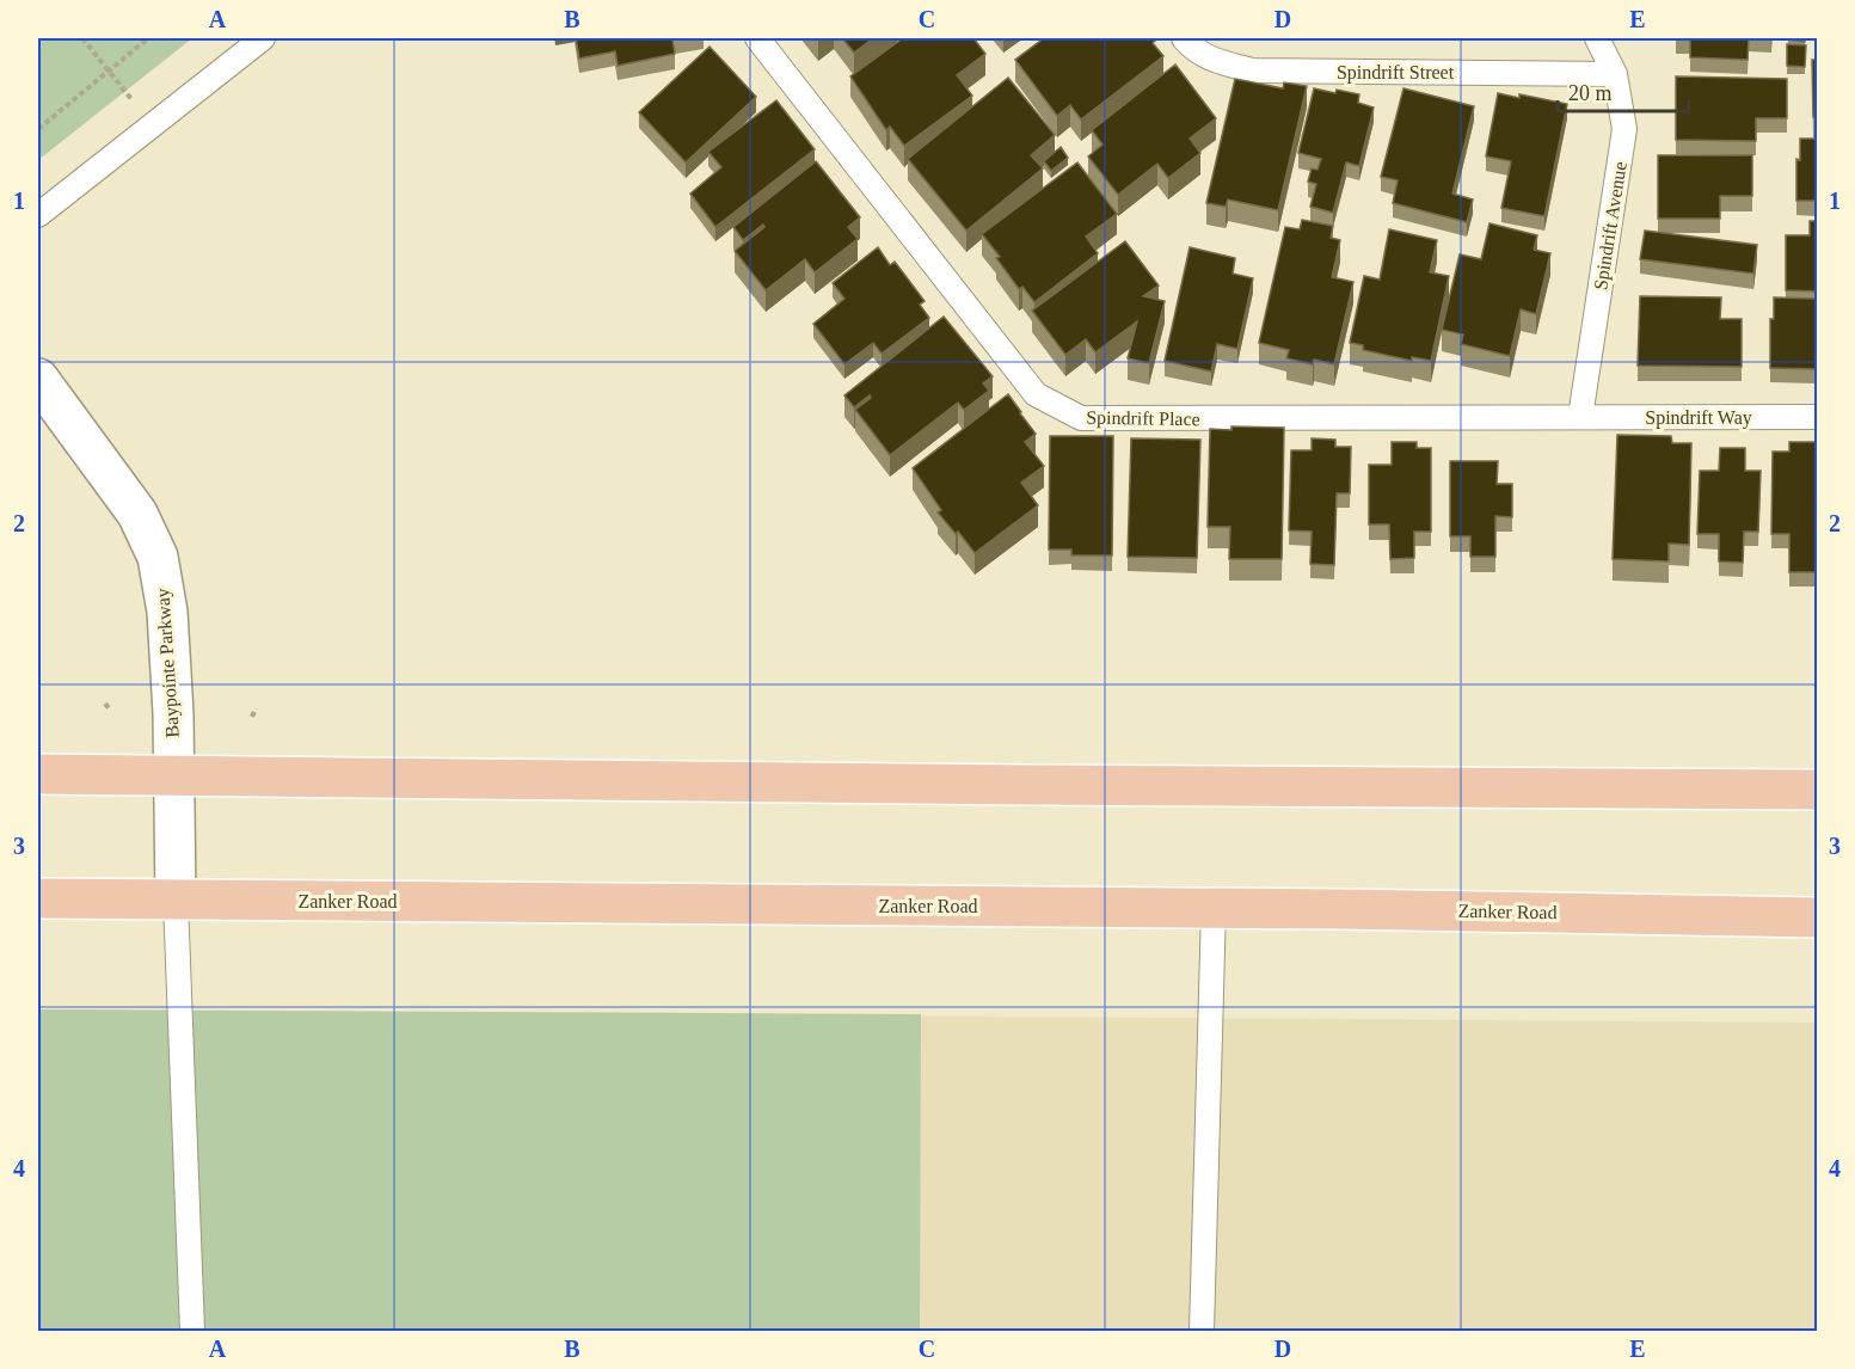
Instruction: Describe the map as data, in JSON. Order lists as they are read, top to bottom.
{
  "streets": {
    "main road": ["Baypointe Parkway", "Zanker Road"],
    "lane": [
      "Spindrift Street",
      "Spindrift Avenue",
      "Spindrift Way",
      "Spindrift Place"
    ]
  },
  "crossings": [
    ["Spindrift Street", "Spindrift Avenue"],
    ["Spindrift Avenue", "Spindrift Way"],
    ["Spindrift Avenue", "Spindrift Place"],
    ["Spindrift Way", "Spindrift Place"],
    ["Baypointe Parkway", "Zanker Road"]
  ],
  "scale_bar": "20 m",
  "grid": {
    "columns": [
      "A",
      "B",
      "C",
      "D",
      "E"
    ],
    "rows": [
      "1",
      "2",
      "3",
      "4"
    ]
  }
}
